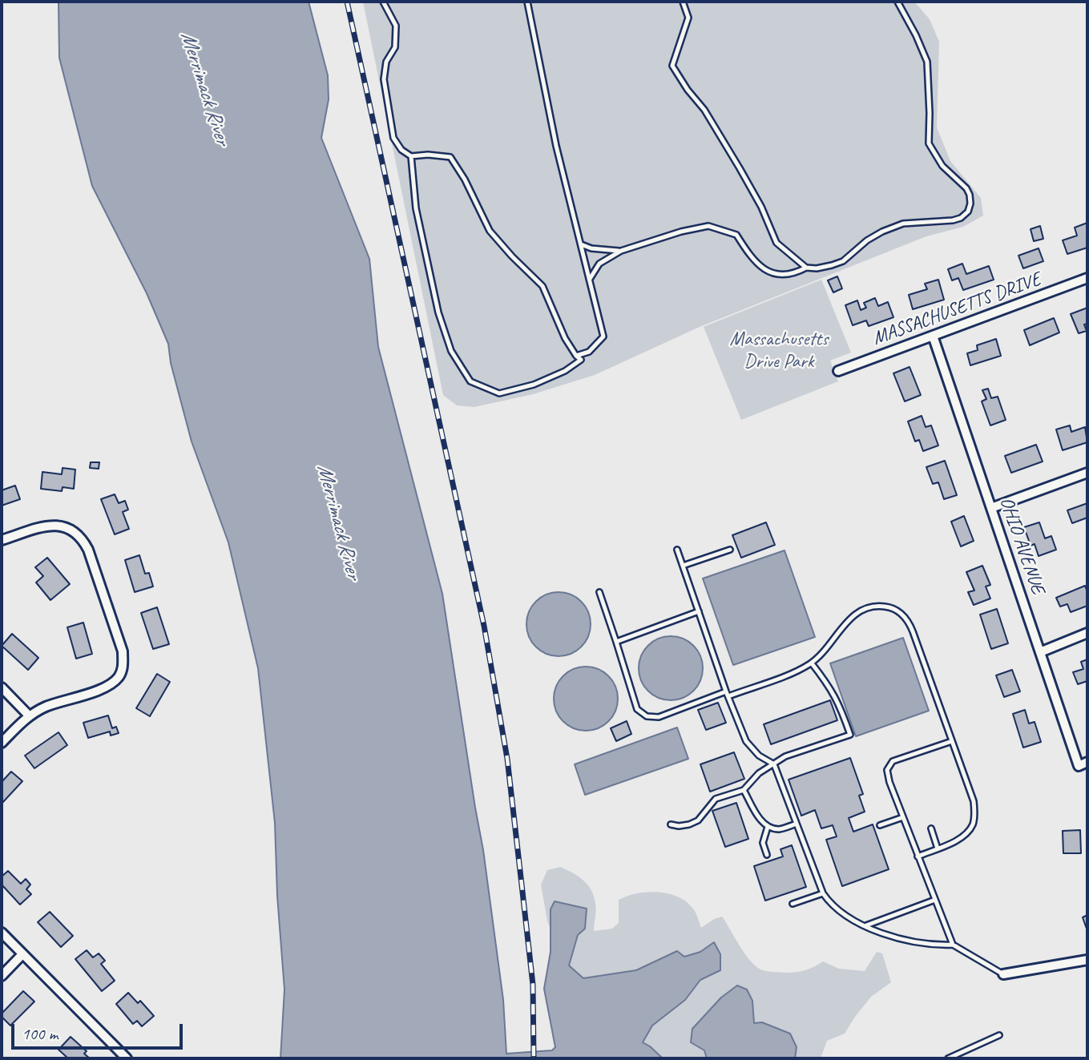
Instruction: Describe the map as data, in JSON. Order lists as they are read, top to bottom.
{
  "streets": {
    "street": ["MASSACHUSETTS DRIVE", "OHIO AVENUE"]
  },
  "crossings": [
    ["MASSACHUSETTS DRIVE", "OHIO AVENUE"]
  ],
  "water": ["Merrimack River"],
  "parks": ["Massachusetts Drive Park"],
  "scale_bar": "100 m"
}
